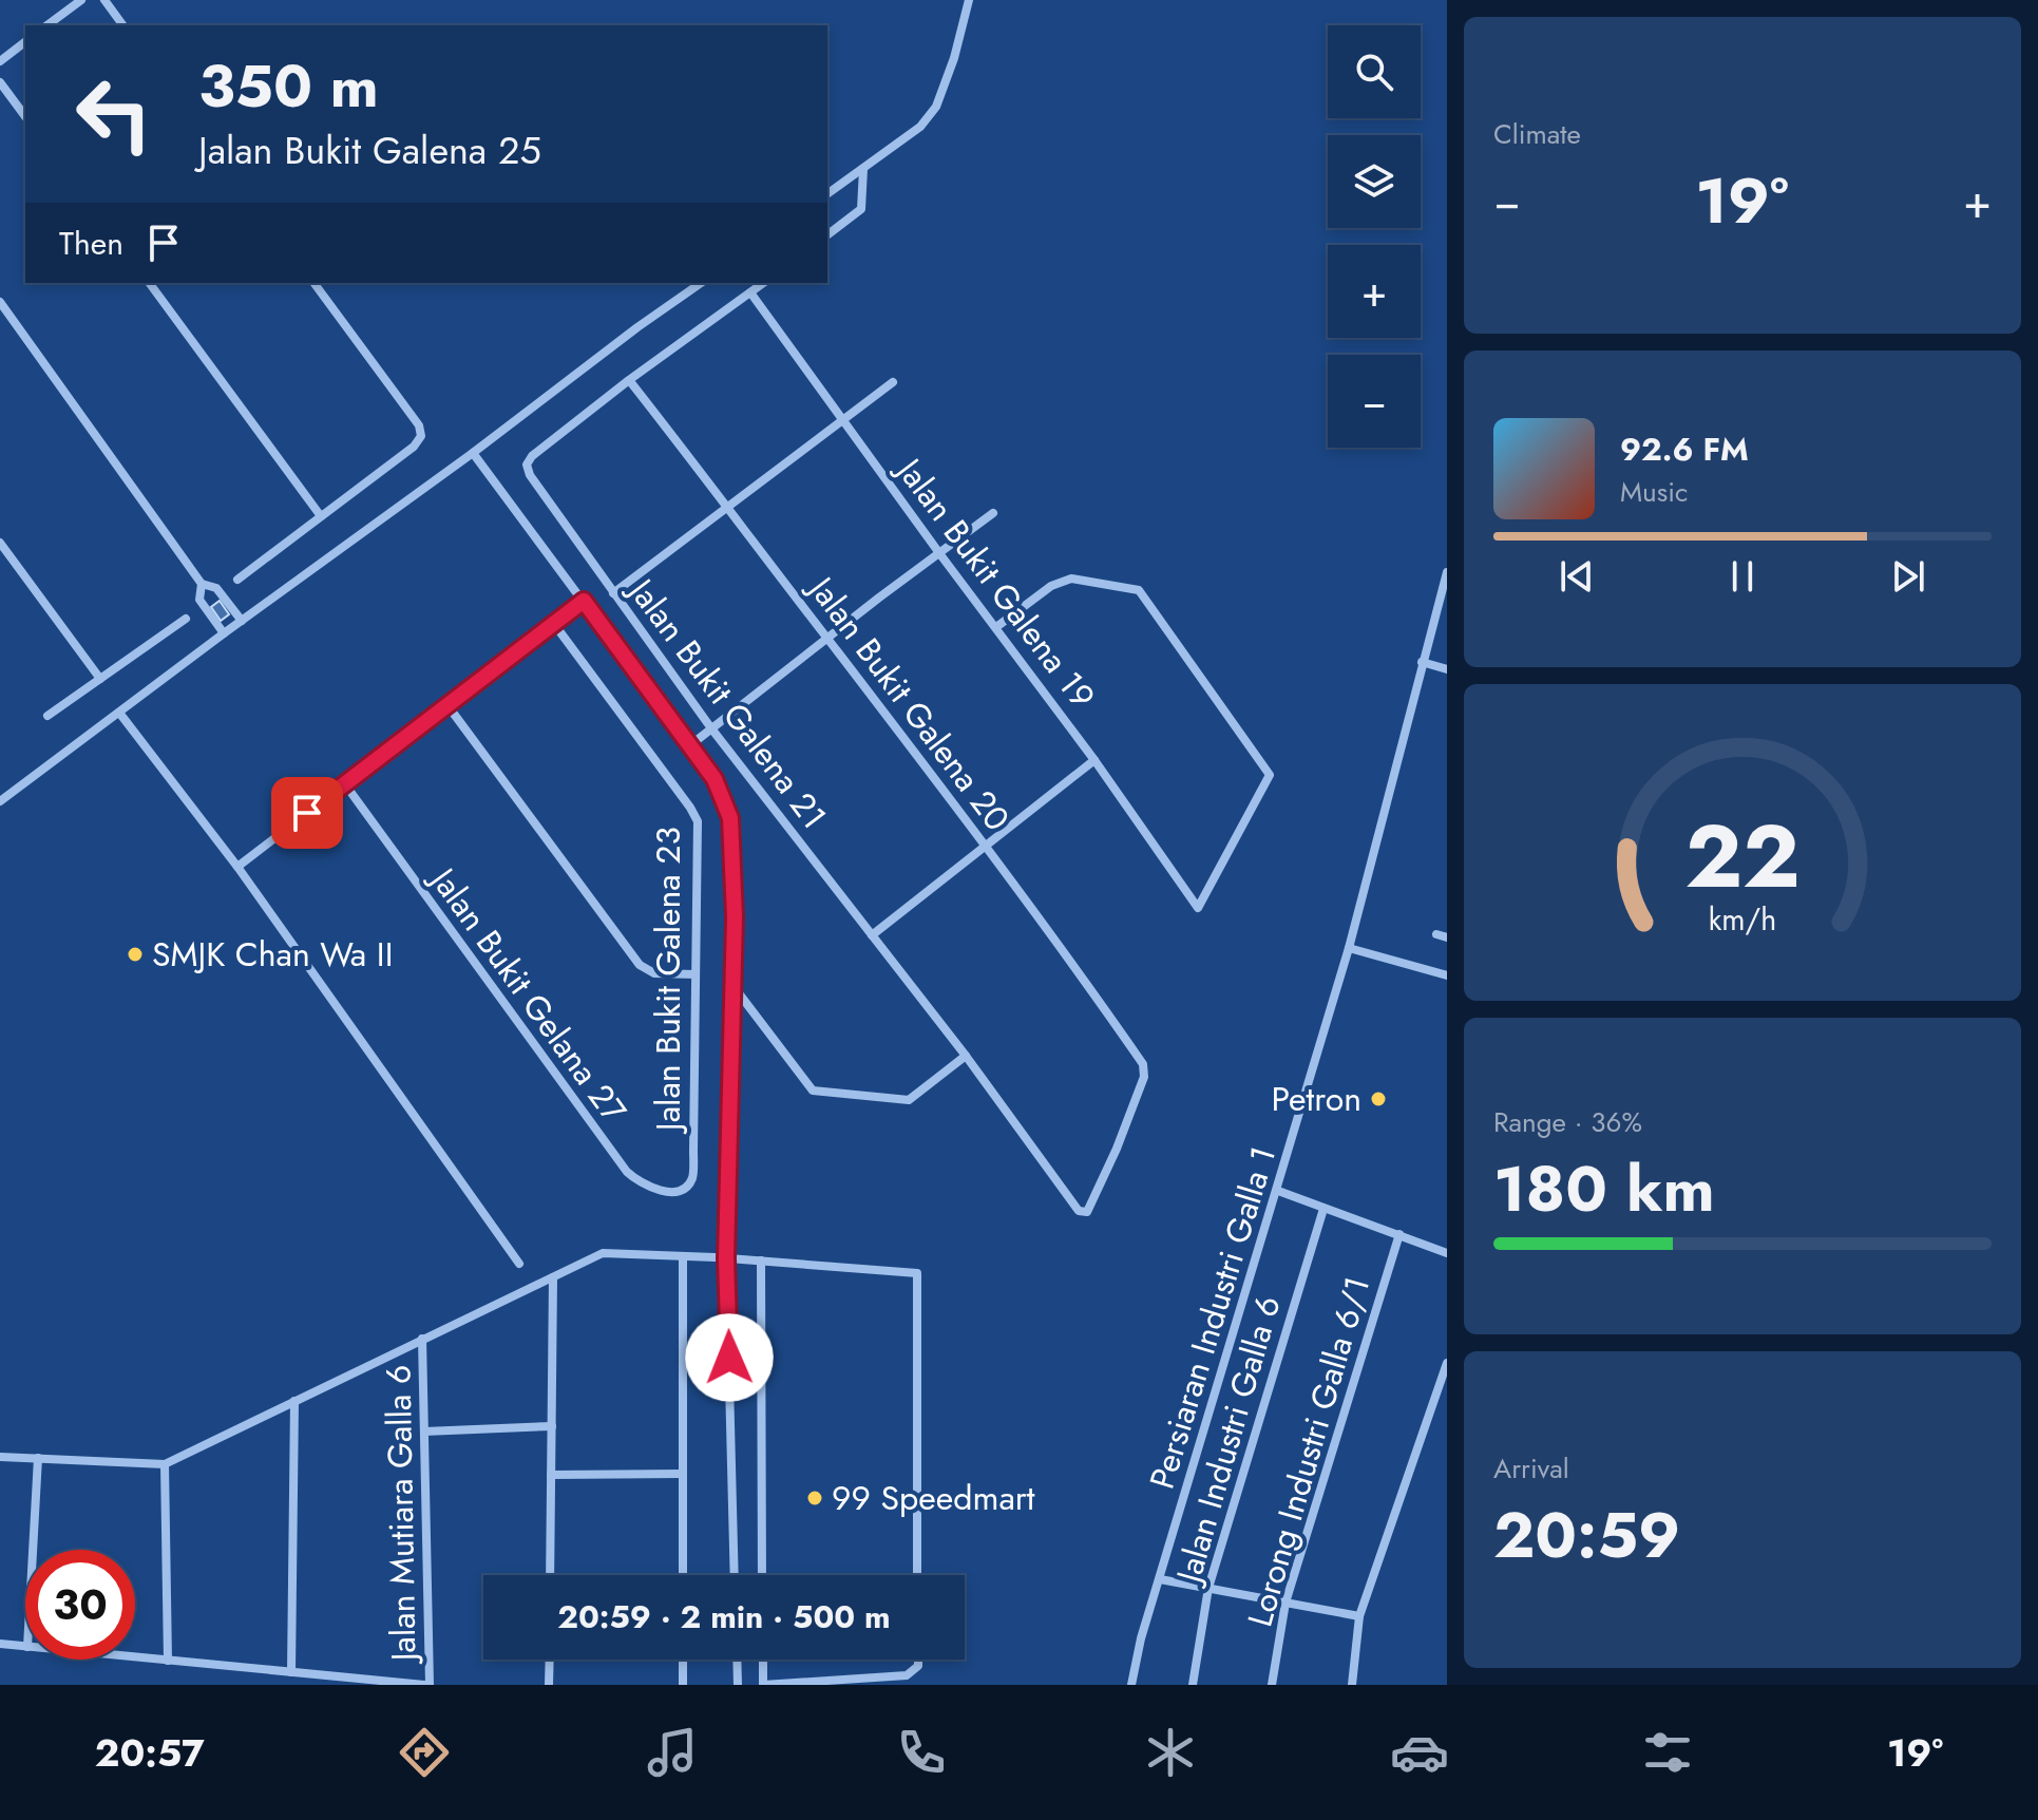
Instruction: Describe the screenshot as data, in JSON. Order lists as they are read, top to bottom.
{
  "streets": {
    "street": [
      "Jalan Bukit Galena 19",
      "Jalan Bukit Galena 21",
      "Jalan Bukit Galena 20",
      "Jalan Bukit Galena 23",
      "Jalan Bukit Gelana 27",
      "Persiaran Industri Galla 1",
      "Jalan Industri Galla 6",
      "Lorong Industri Galla 6/1",
      "Jalan Mutiara Galla 6"
    ]
  },
  "crossings": [
    ["Jalan Bukit Galena 19", "Jalan Bukit Galena 21"],
    ["Jalan Bukit Galena 21", "Jalan Bukit Galena 20"],
    ["Jalan Bukit Galena 23", "Jalan Bukit Gelana 27"]
  ],
  "places": ["SMJK Chan Wa II", "Petron", "99 Speedmart"],
  "page": {
    "tile": [
      "Climate",
      ["Range · 36%", "180 km"],
      ["Arrival", "20:59"]
    ],
    "map_buttons": ["+", "−"],
    "turn": ["350 m", "Jalan Bukit Galena 25"],
    "heat": ["−", "19°", "+"],
    "then": "Then",
    "song": ["92.6 FM", "Music"],
    "limit": "30",
    "trip": "20:59 · 2 min · 500 m",
    "tabs": ["20:57", "19°"],
    "gauge": ["22", "km/h"]
  }
}
